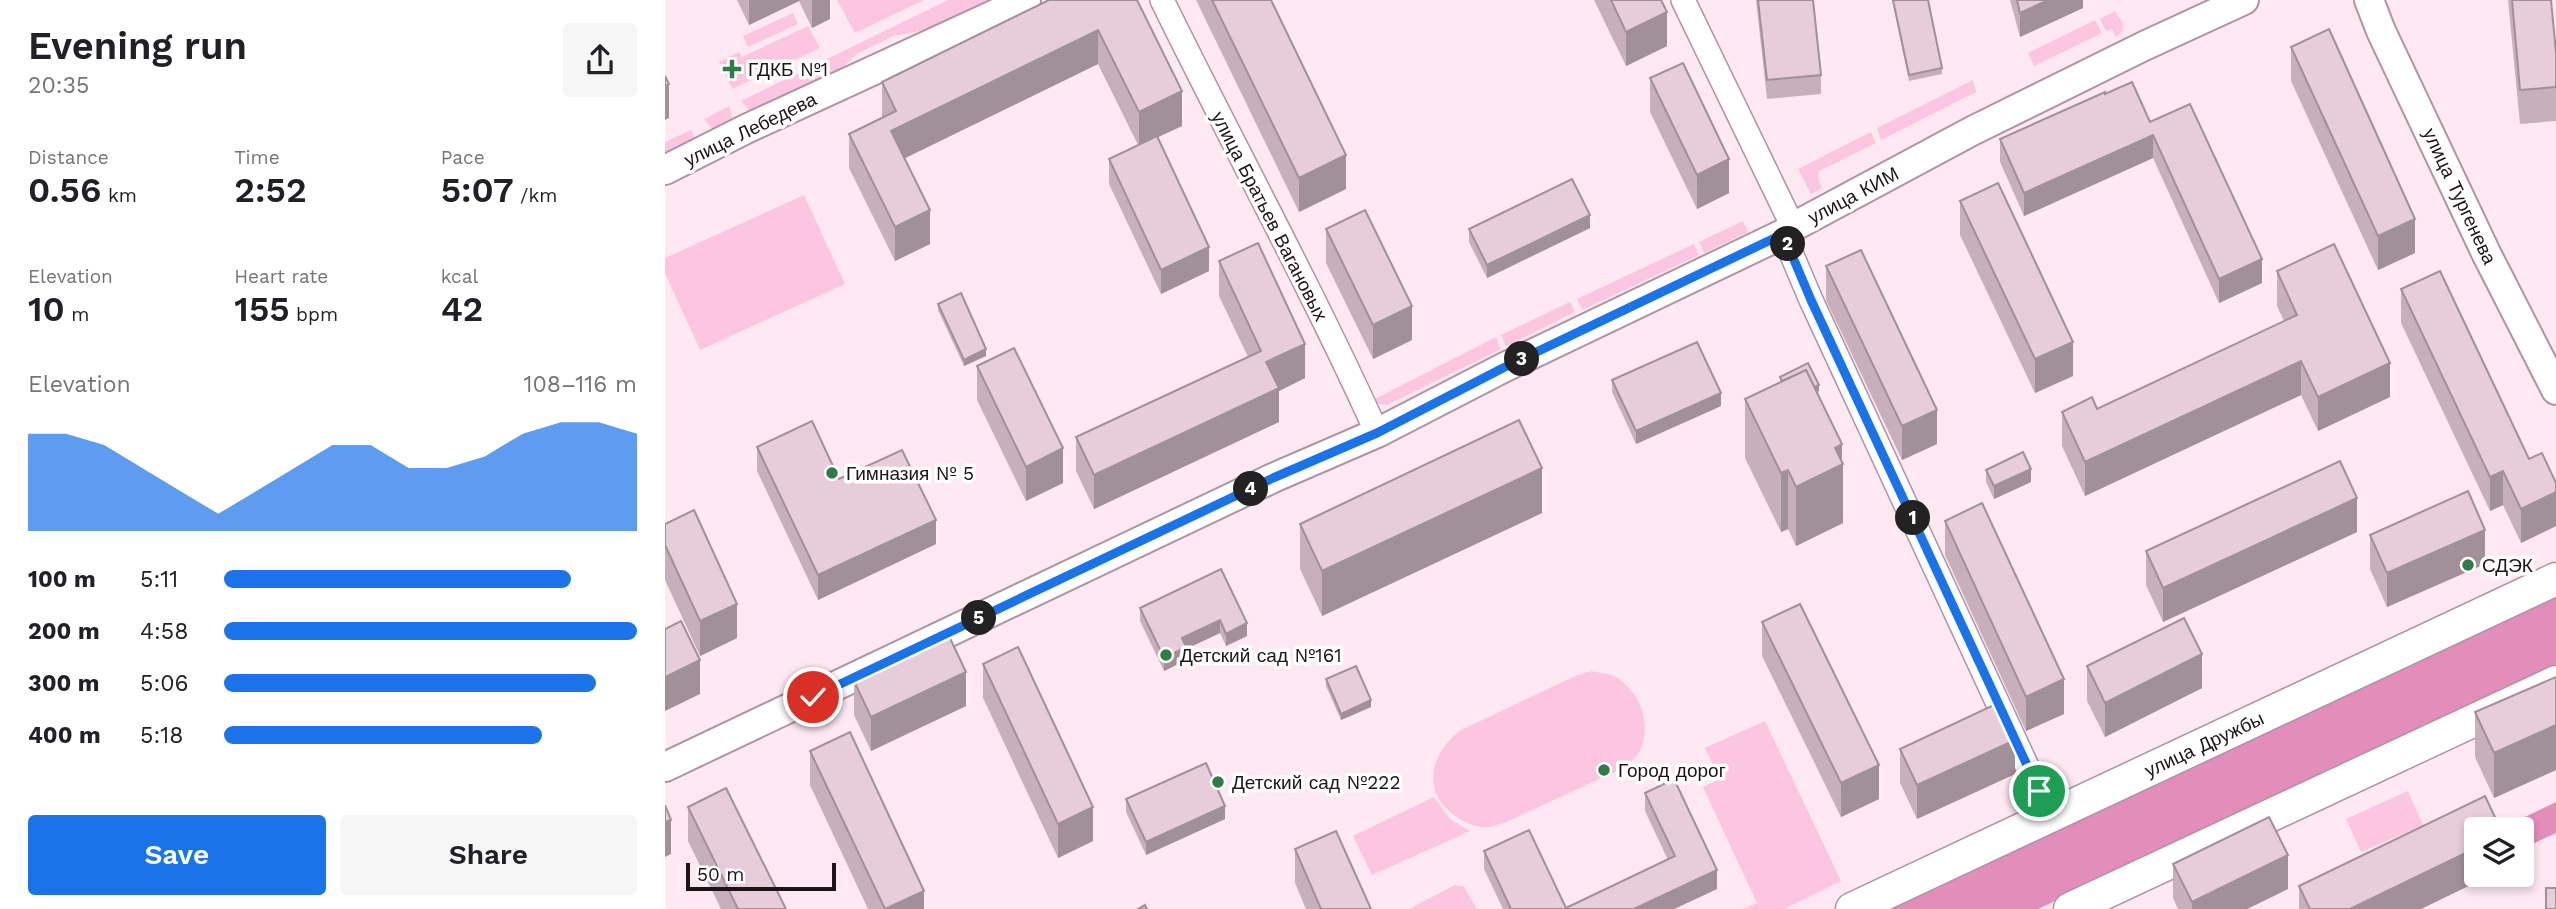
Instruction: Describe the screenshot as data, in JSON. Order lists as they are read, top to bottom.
{
  "streets": {
    "main road": ["улица Дружбы"],
    "street": [
      "улица Лебедева",
      "улица КИМ",
      "улица Тургенева",
      "улица Братьев Вагановых"
    ]
  },
  "crossings": [
    ["улица КИМ", "улица Братьев Вагановых"]
  ],
  "places": {
    "health": ["ГДКБ №1"],
    "other": [
      "Гимназия № 5",
      "СДЭК",
      "Детский сад №161",
      "Город дорог",
      "Детский сад №222"
    ]
  },
  "scale_bar": "50 m",
  "page": {
    "heading": ["Evening run", "20:35"],
    "stats": [
      ["Distance", "0.56 km"],
      ["Time", "2:52"],
      ["Pace", "5:07 /km"],
      ["Elevation", "10 m"],
      ["Heart rate", "155 bpm"],
      ["kcal", "42"]
    ],
    "pins": [
      "2",
      "3",
      "4",
      "1",
      "5"
    ],
    "chart": ["Elevation", "108–116 m"],
    "list": [
      {
        "name": "100 m",
        "note": "5:11"
      },
      {
        "name": "200 m",
        "note": "4:58"
      },
      {
        "name": "300 m",
        "note": "5:06"
      },
      {
        "name": "400 m",
        "note": "5:18"
      }
    ],
    "buttons": ["Save", "Share"],
    "scale": "50 m"
  }
}
